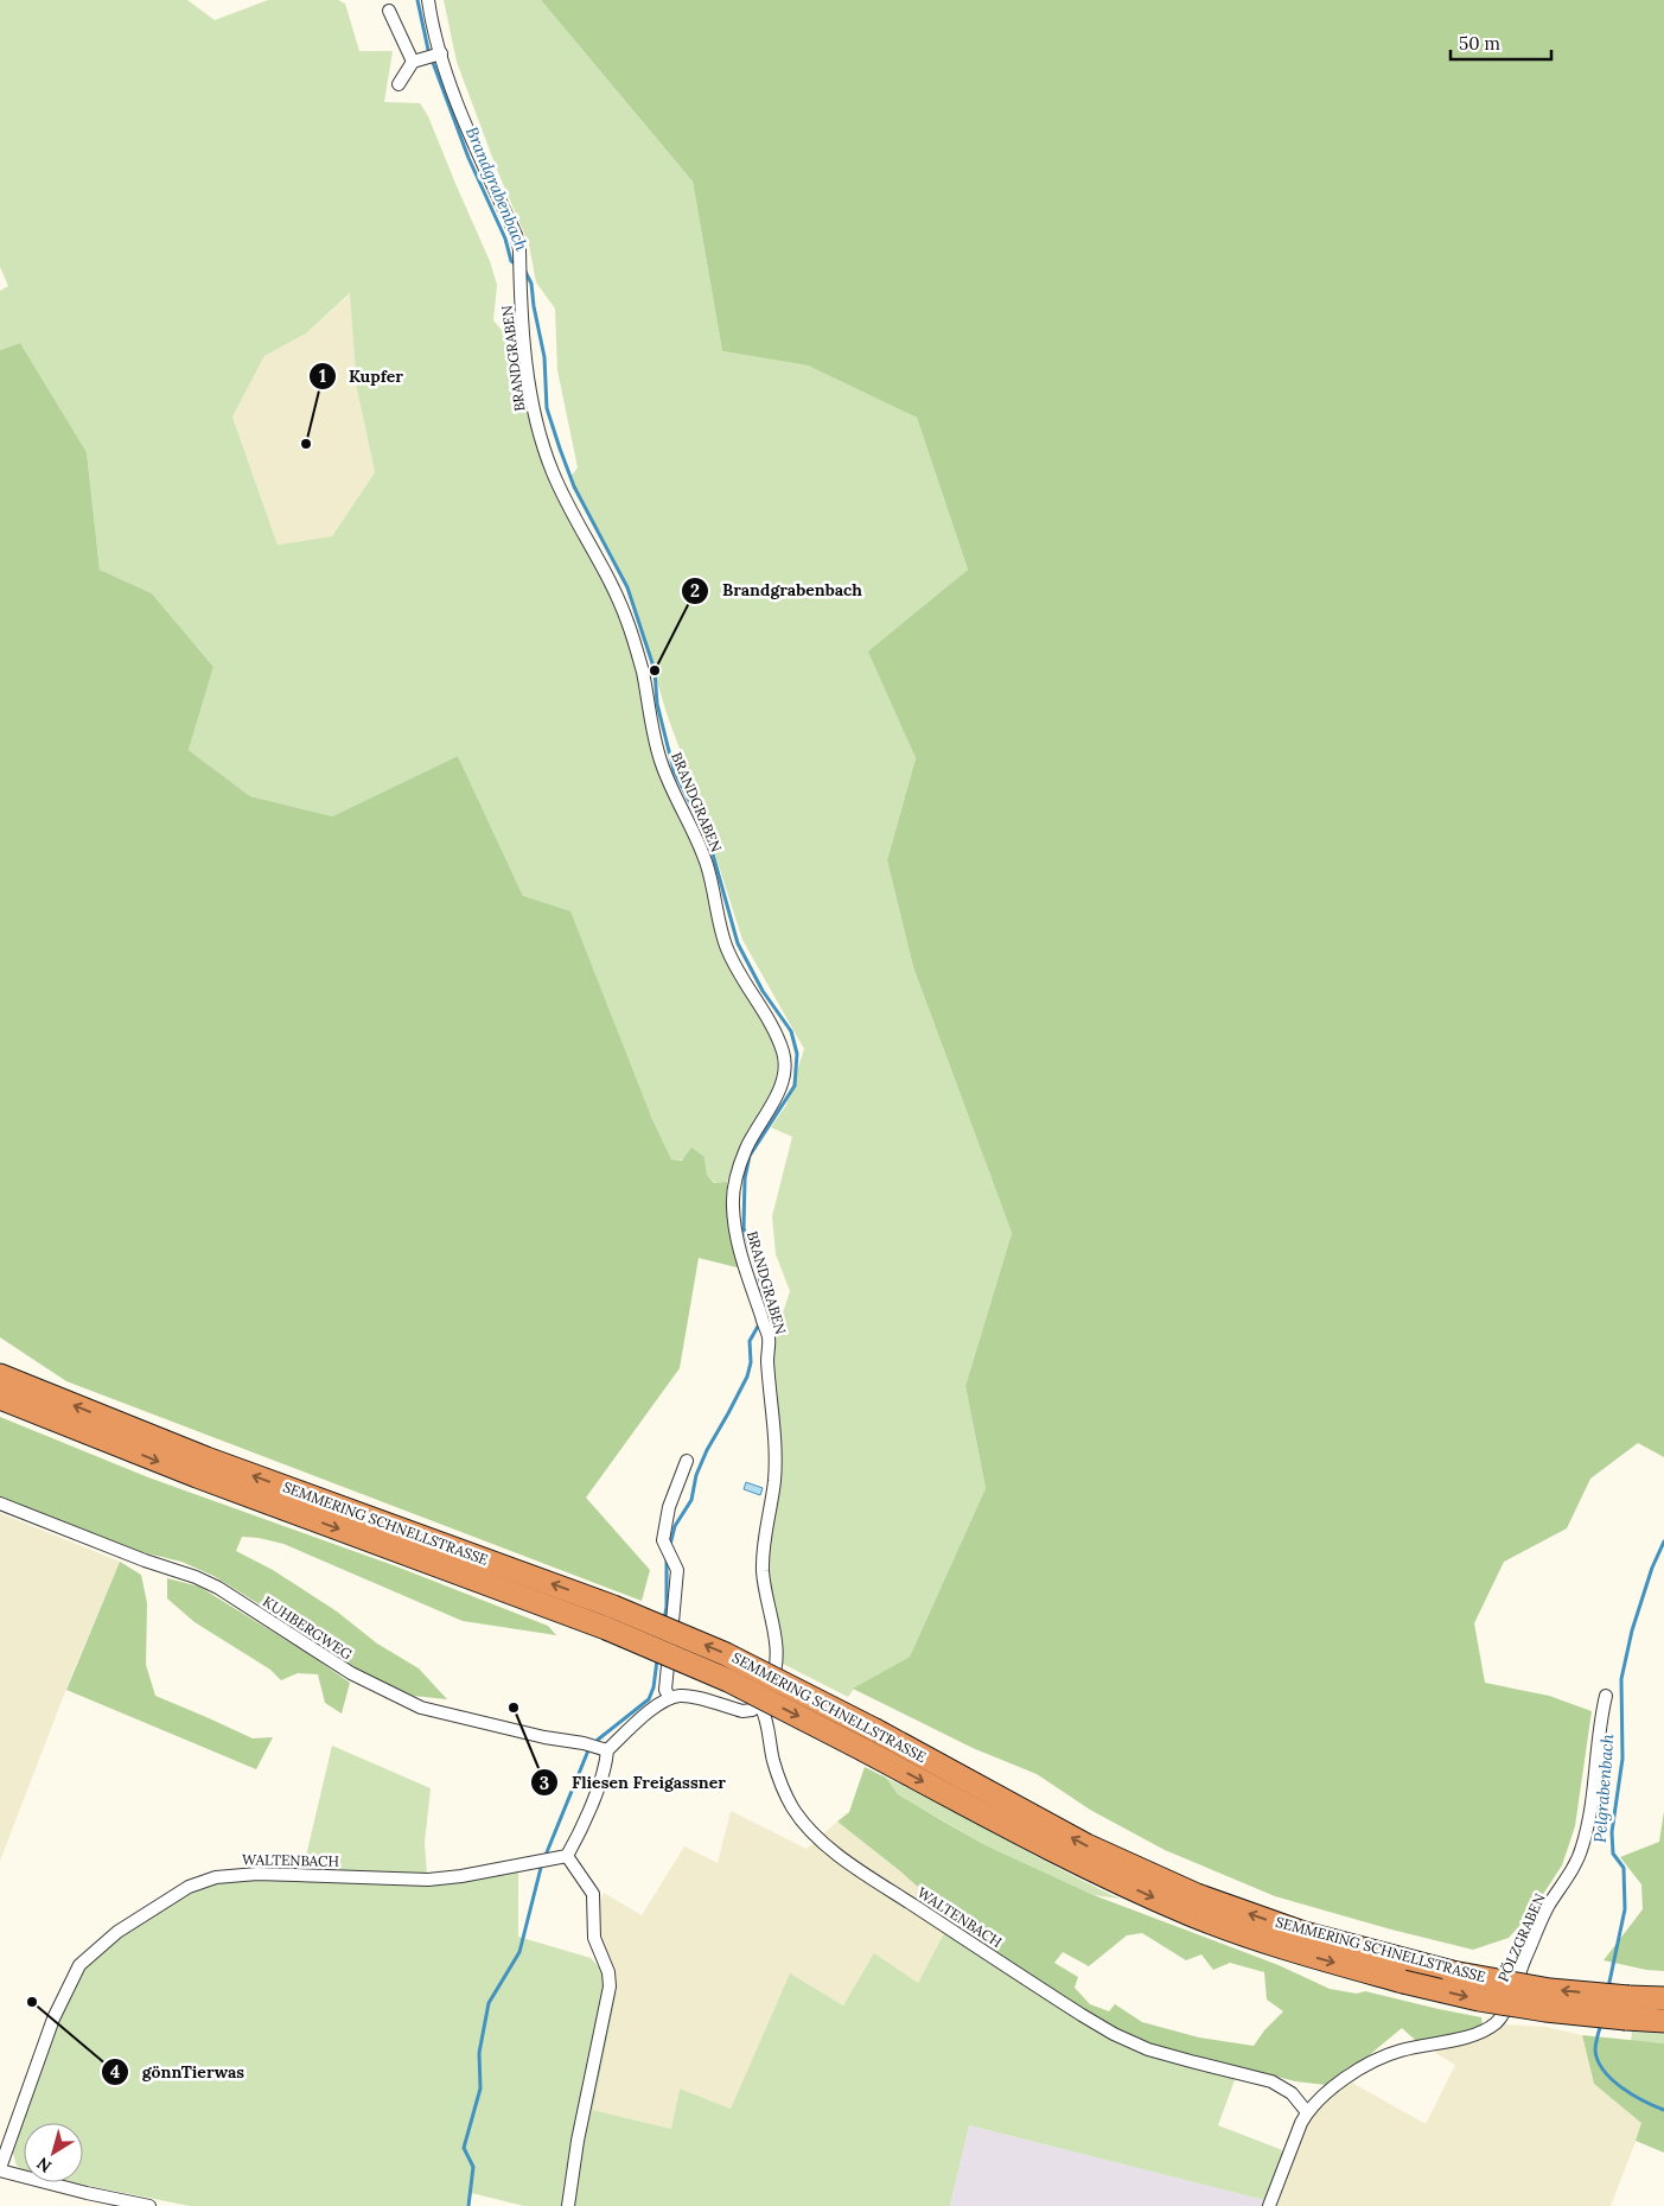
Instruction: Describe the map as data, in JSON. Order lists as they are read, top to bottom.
{
  "streets": {
    "highway": ["SEMMERING SCHNELLSTRASSE"],
    "street": [
      "BRANDGRABEN",
      "KUHBERGWEG",
      "WALTENBACH",
      "PÖLZGRABEN"
    ]
  },
  "crossings": [
    ["BRANDGRABEN", "WALTENBACH"],
    ["WALTENBACH", "PÖLZGRABEN"]
  ],
  "water": ["Brandgrabenbach", "Pelgrabenbach"],
  "places": [
    "Kupfer",
    "Brandgrabenbach",
    "Fliesen Freigassner",
    "gönnTierwas"
  ],
  "scale_bar": "50 m",
  "north": "bottom left"
}
